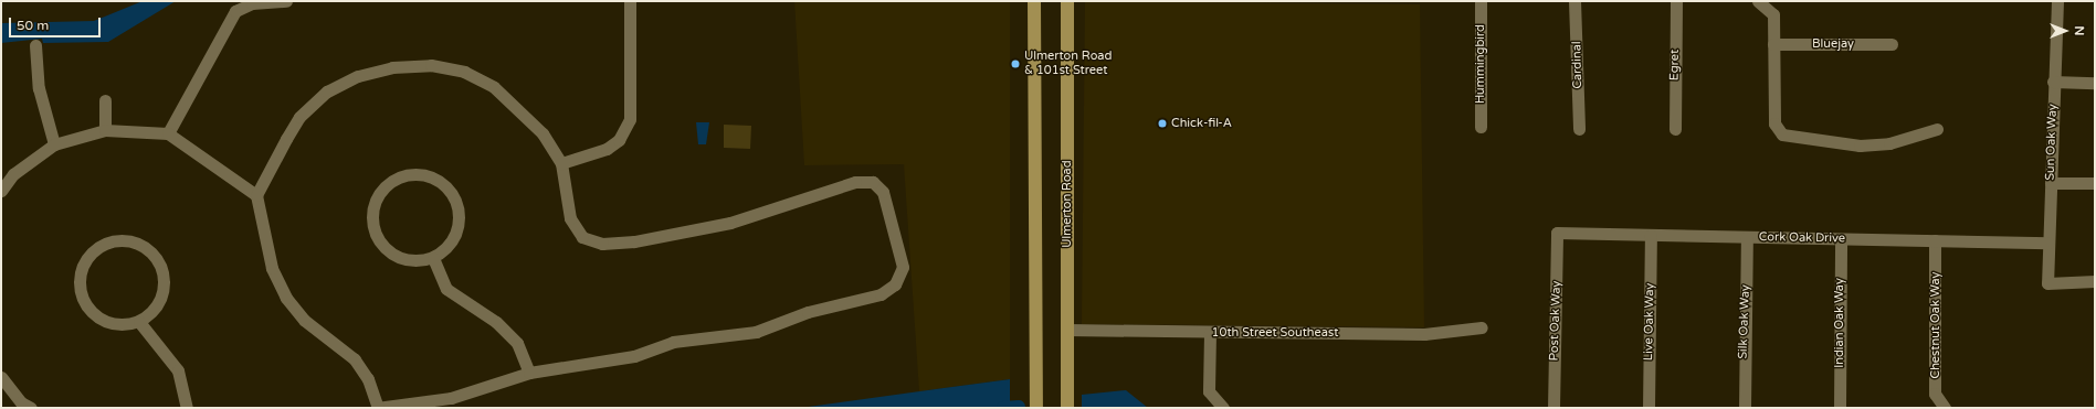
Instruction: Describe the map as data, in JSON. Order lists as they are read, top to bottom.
{
  "streets": {
    "main road": ["Ulmerton Road"],
    "street": [
      "Bluejay",
      "Hummingbird",
      "Cardinal",
      "Egret",
      "Sun Oak Way",
      "Cork Oak Drive",
      "Post Oak Way",
      "Live Oak Way",
      "Silk Oak Way",
      "Indian Oak Way",
      "Chestnut Oak Way",
      "10th Street Southeast"
    ]
  },
  "crossings": [
    ["Sun Oak Way", "Cork Oak Drive"],
    ["Ulmerton Road", "10th Street Southeast"],
    ["Cork Oak Drive", "Post Oak Way"],
    ["Cork Oak Drive", "Live Oak Way"],
    ["Cork Oak Drive", "Silk Oak Way"],
    ["Cork Oak Drive", "Indian Oak Way"],
    ["Cork Oak Drive", "Chestnut Oak Way"]
  ],
  "places": ["Ulmerton Road & 101st Street", "Chick-fil-A"],
  "scale_bar": "50 m",
  "north": "right"
}
